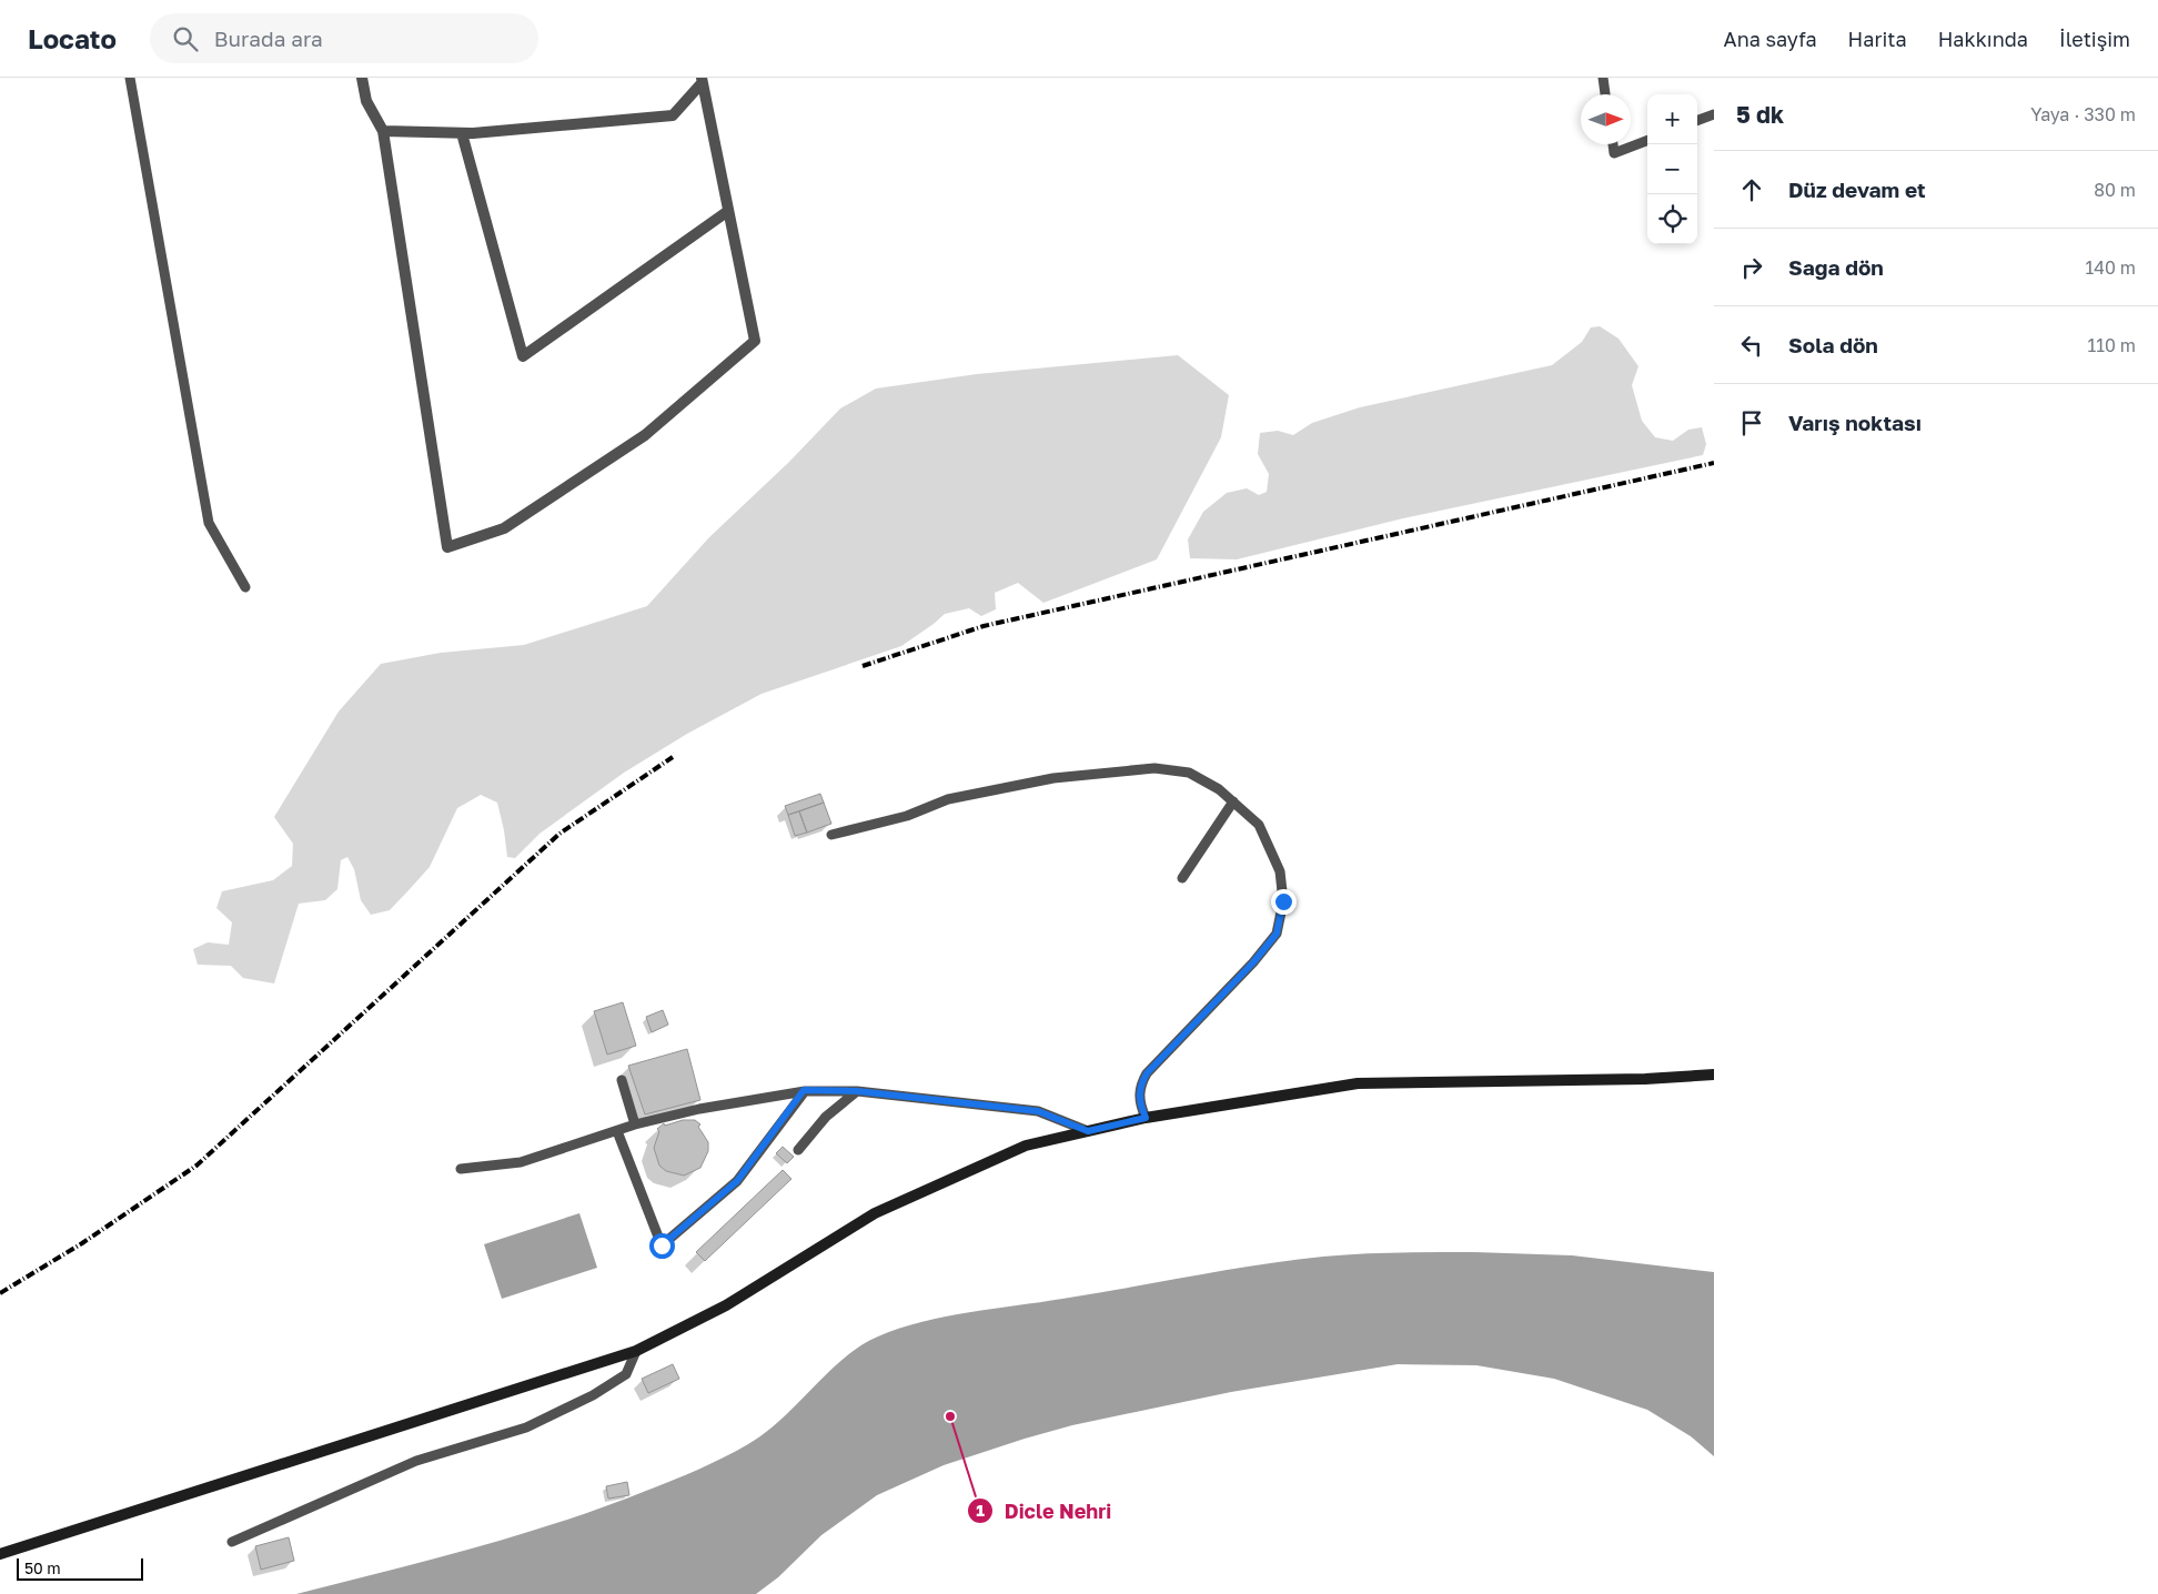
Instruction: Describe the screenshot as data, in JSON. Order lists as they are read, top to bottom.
{
  "places": ["Dicle Nehri"],
  "scale_bar": "50 m",
  "north": "right",
  "page": {
    "header": "Locato",
    "search": "Burada ara",
    "nav": [
      "Ana sayfa",
      "Harita",
      "Hakkında",
      "İletişim"
    ],
    "heading": ["5 dk", "Yaya · 330 m"],
    "map_buttons": ["+", "−"],
    "list": [
      ["Düz devam et", "80 m"],
      ["Sağa dön", "140 m"],
      ["Sola dön", "110 m"],
      "Varış noktası"
    ],
    "scale": "50 m"
  }
}
